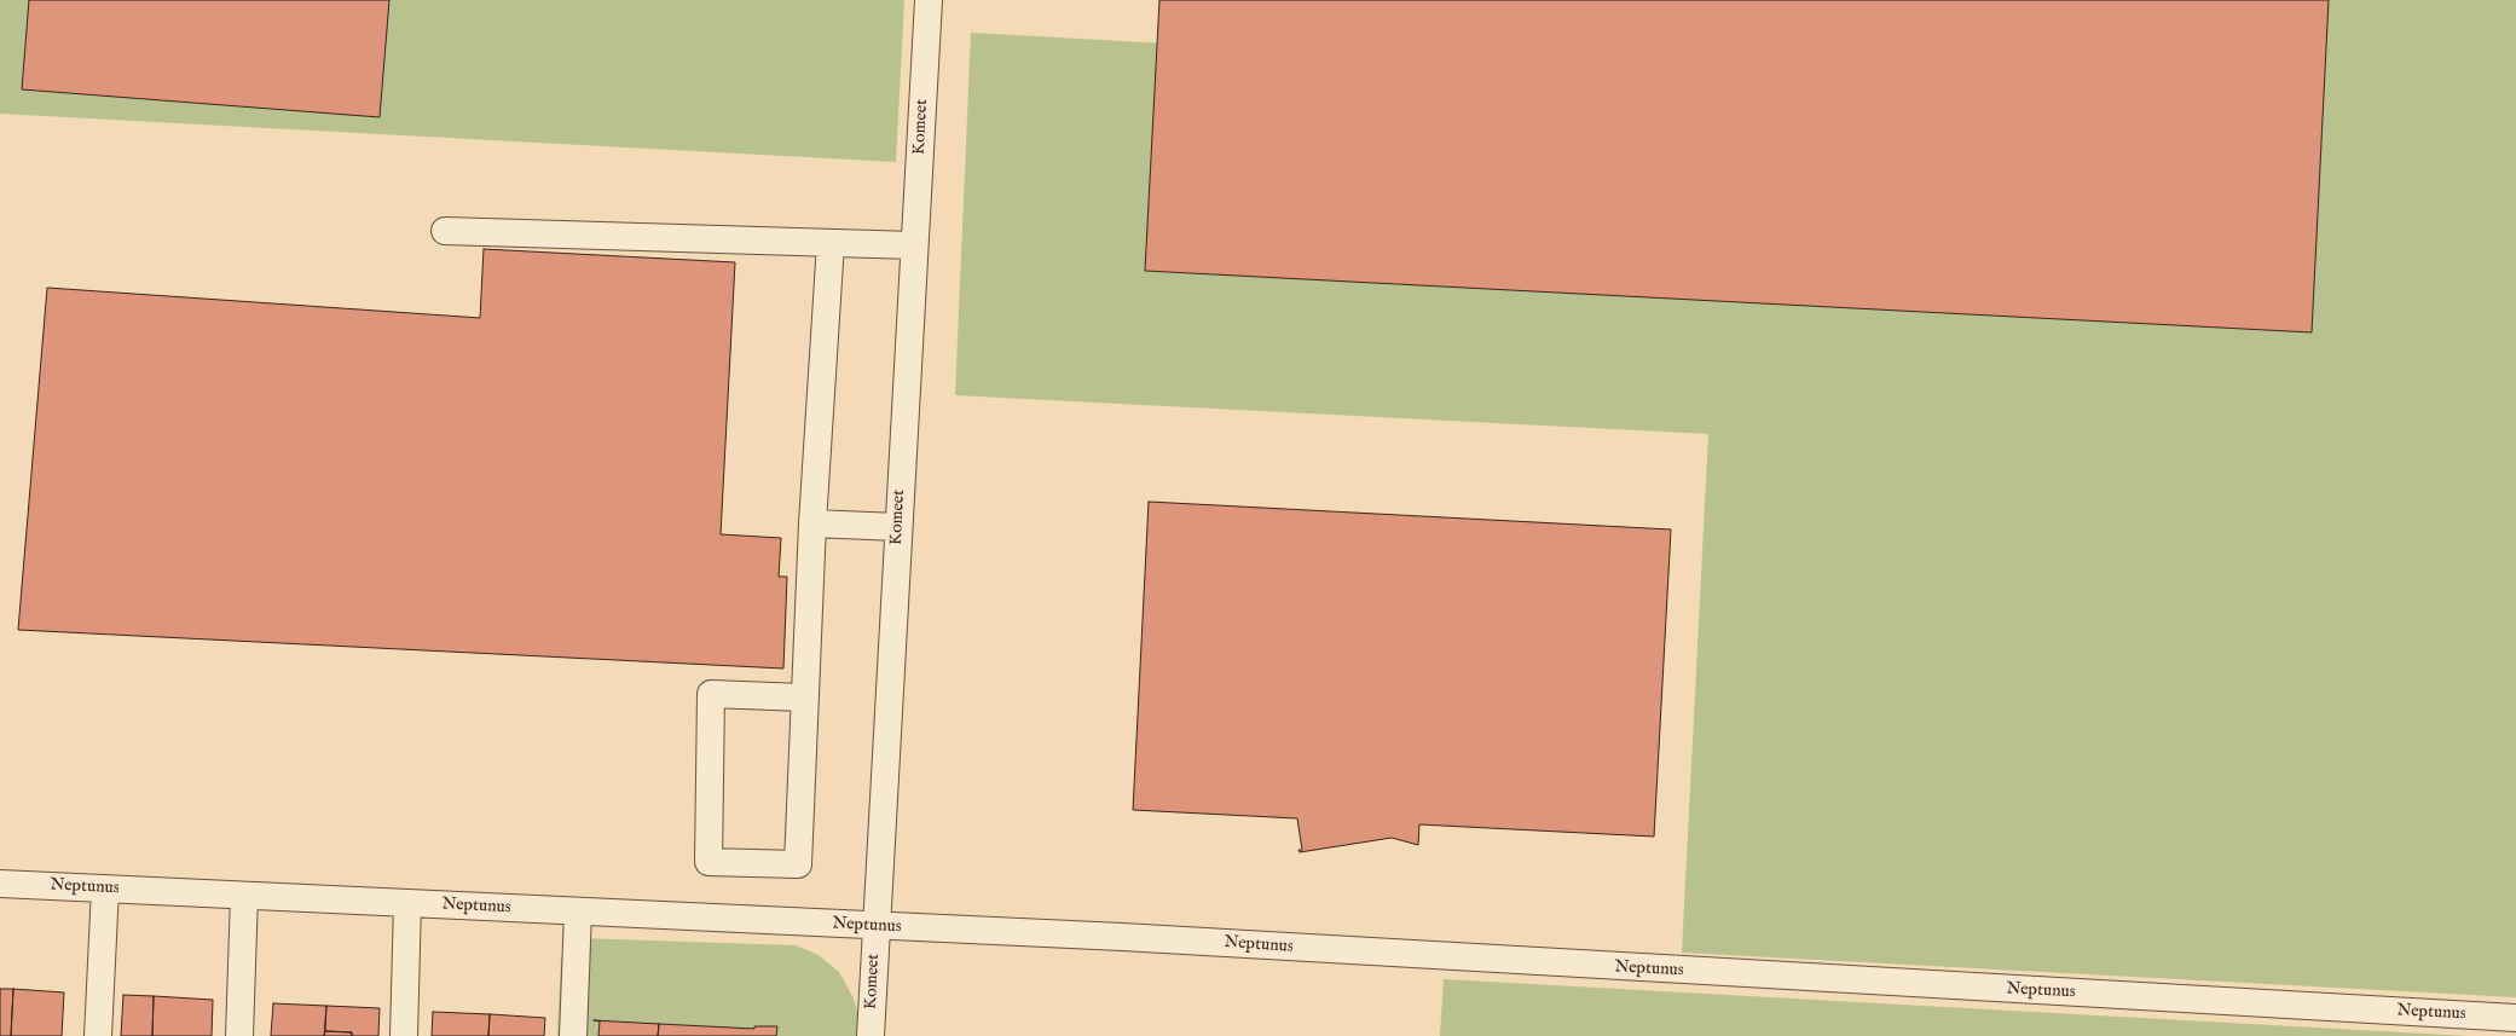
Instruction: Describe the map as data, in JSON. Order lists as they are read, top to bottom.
{
  "streets": {
    "street": ["Komeet", "Neptunus"]
  },
  "crossings": [
    ["Komeet", "Neptunus"]
  ]
}
